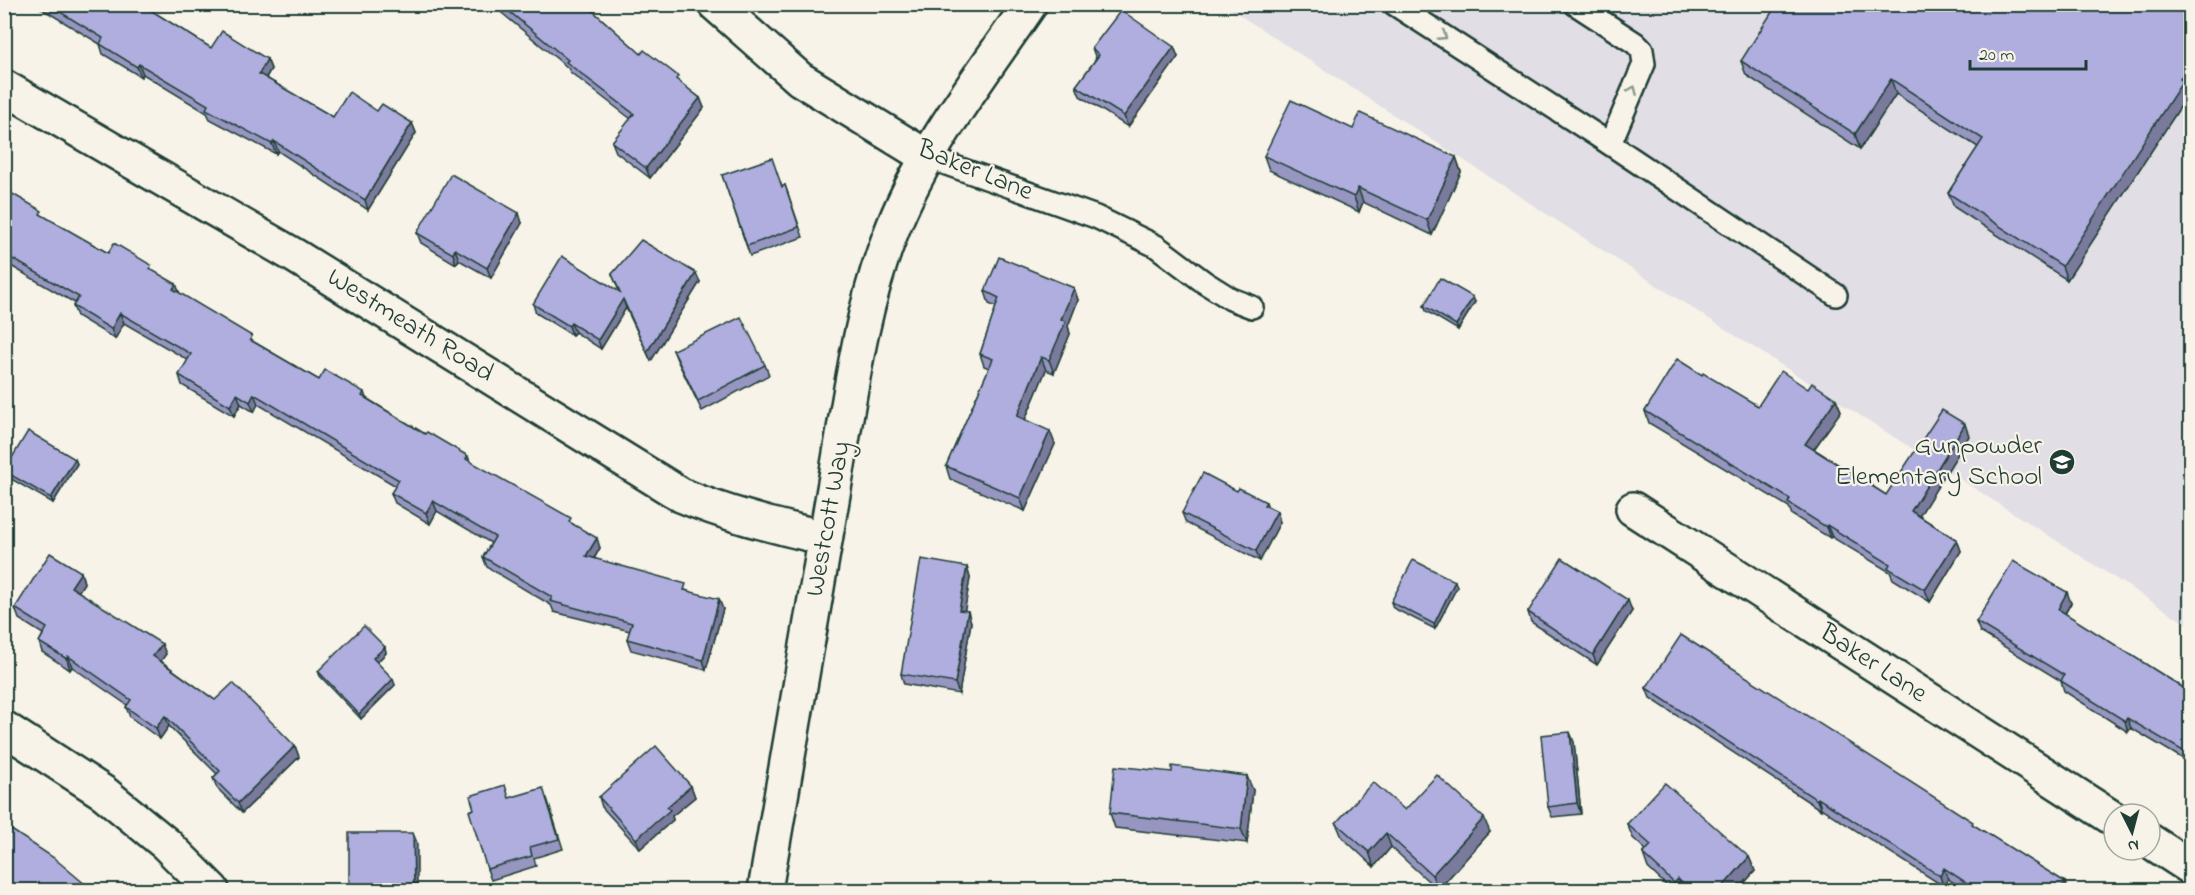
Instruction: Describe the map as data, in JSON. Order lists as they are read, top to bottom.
{
  "streets": {
    "street": ["Baker Lane", "Westmeath Road", "Westcott Way"]
  },
  "crossings": [
    ["Baker Lane", "Westcott Way"],
    ["Westmeath Road", "Westcott Way"]
  ],
  "places": {
    "school or university": ["Gunpowder Elementary School"]
  },
  "scale_bar": "20 m",
  "north": "bottom"
}
